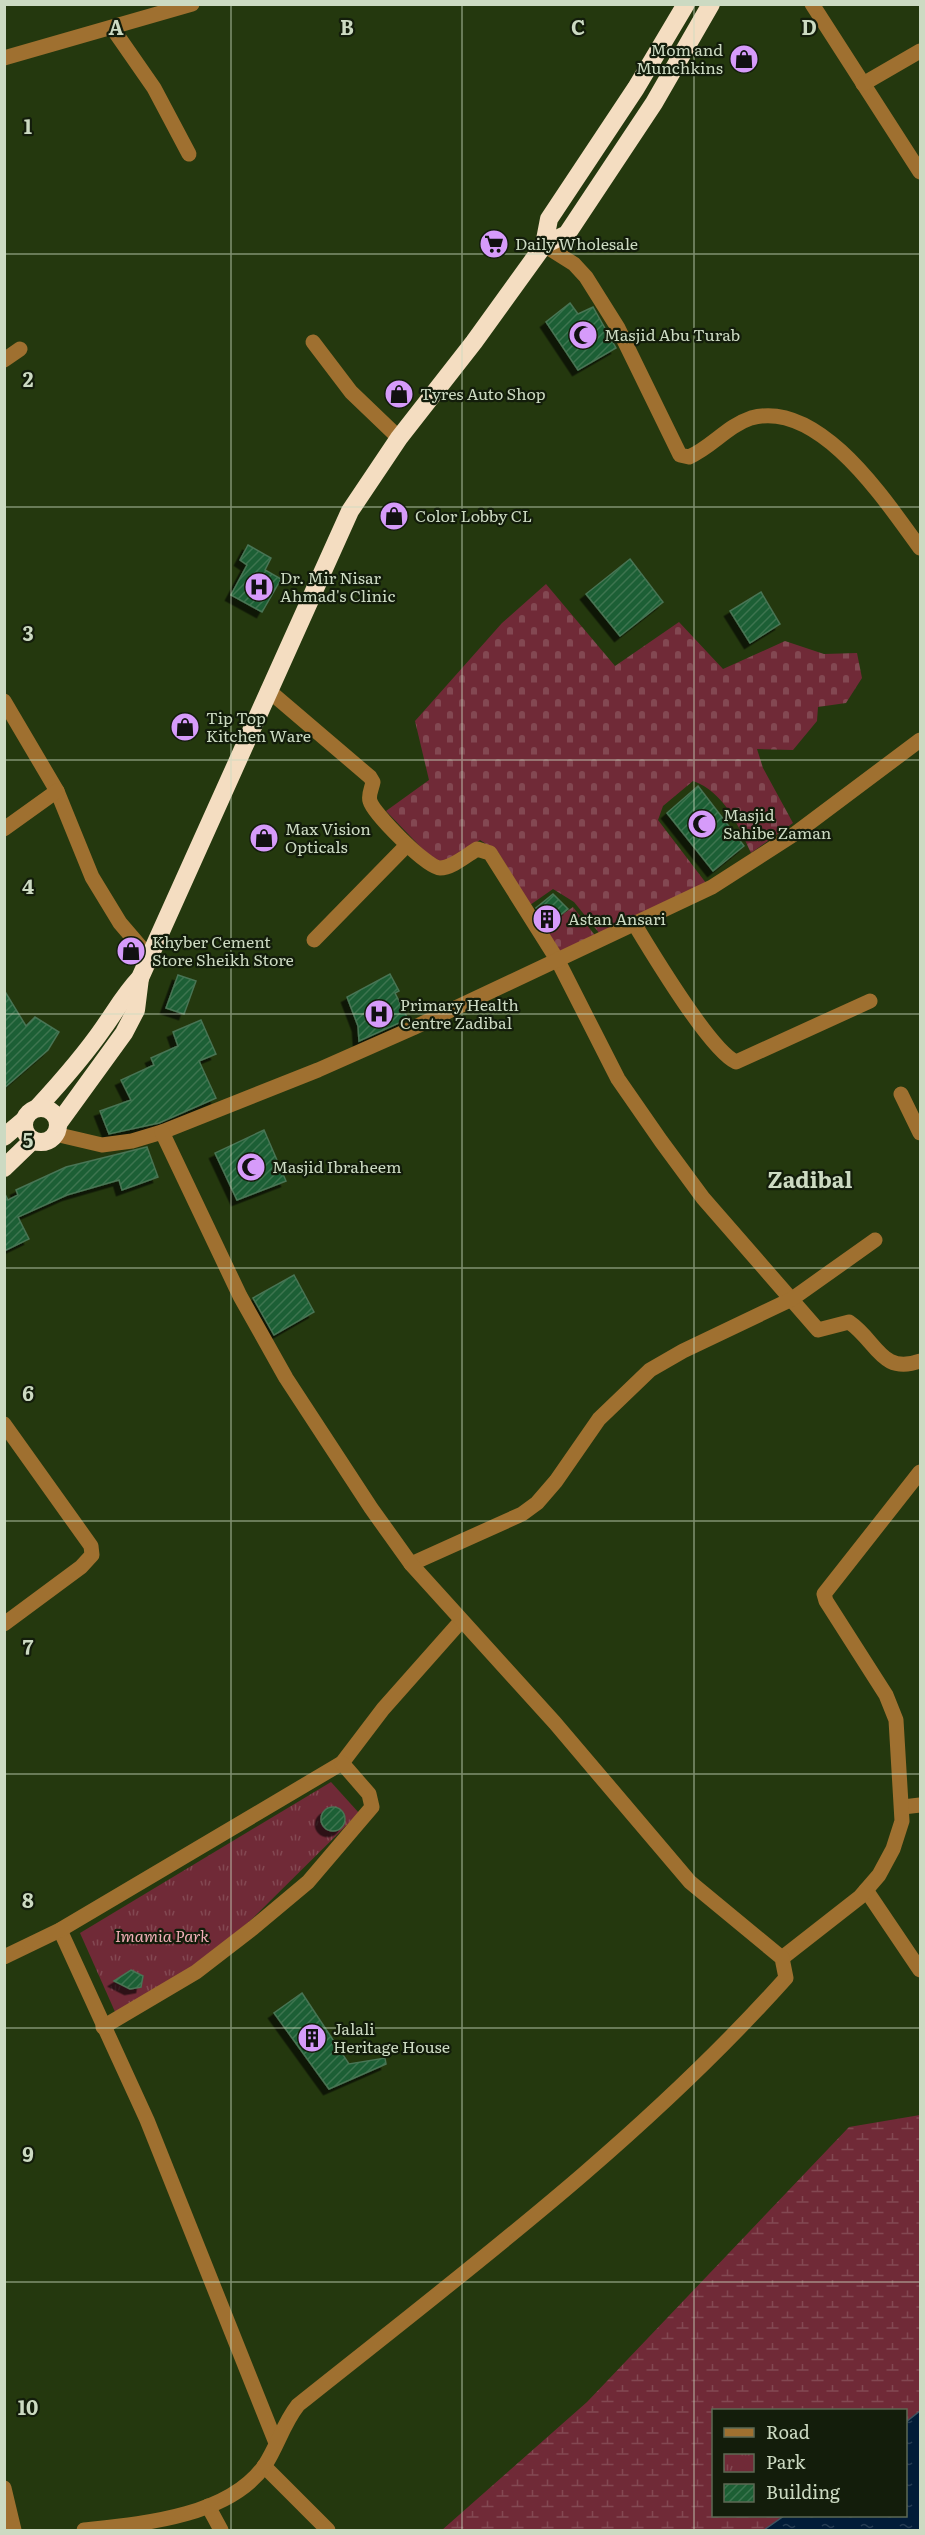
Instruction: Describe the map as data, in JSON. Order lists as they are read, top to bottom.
{
  "districts": ["Zadibal"],
  "parks": ["Imamia Park"],
  "places": {
    "shop": [
      "Mom and Munchkins",
      "Tyres Auto Shop",
      "Color Lobby CL",
      "Tip Top Kitchen Ware",
      "Max Vision Opticals",
      "Khyber Cement Store Sheikh Store"
    ],
    "supermarket": ["Daily Wholesale"],
    "mosque": ["Masjid Abu Turab", "Masjid Sahibe Zaman", "Masjid Ibraheem"],
    "hospital": ["Dr. Mir Nisar Ahmad's Clinic", "Primary Health Centre Zadibal"],
    "building": ["Astan Ansari", "Jalali Heritage House"]
  },
  "legend": ["Road", "Park", "Building"],
  "grid": {
    "columns": [
      "A",
      "B",
      "C",
      "D"
    ],
    "rows": [
      "1",
      "2",
      "3",
      "4",
      "5",
      "6",
      "7",
      "8",
      "9",
      "10"
    ]
  }
}
